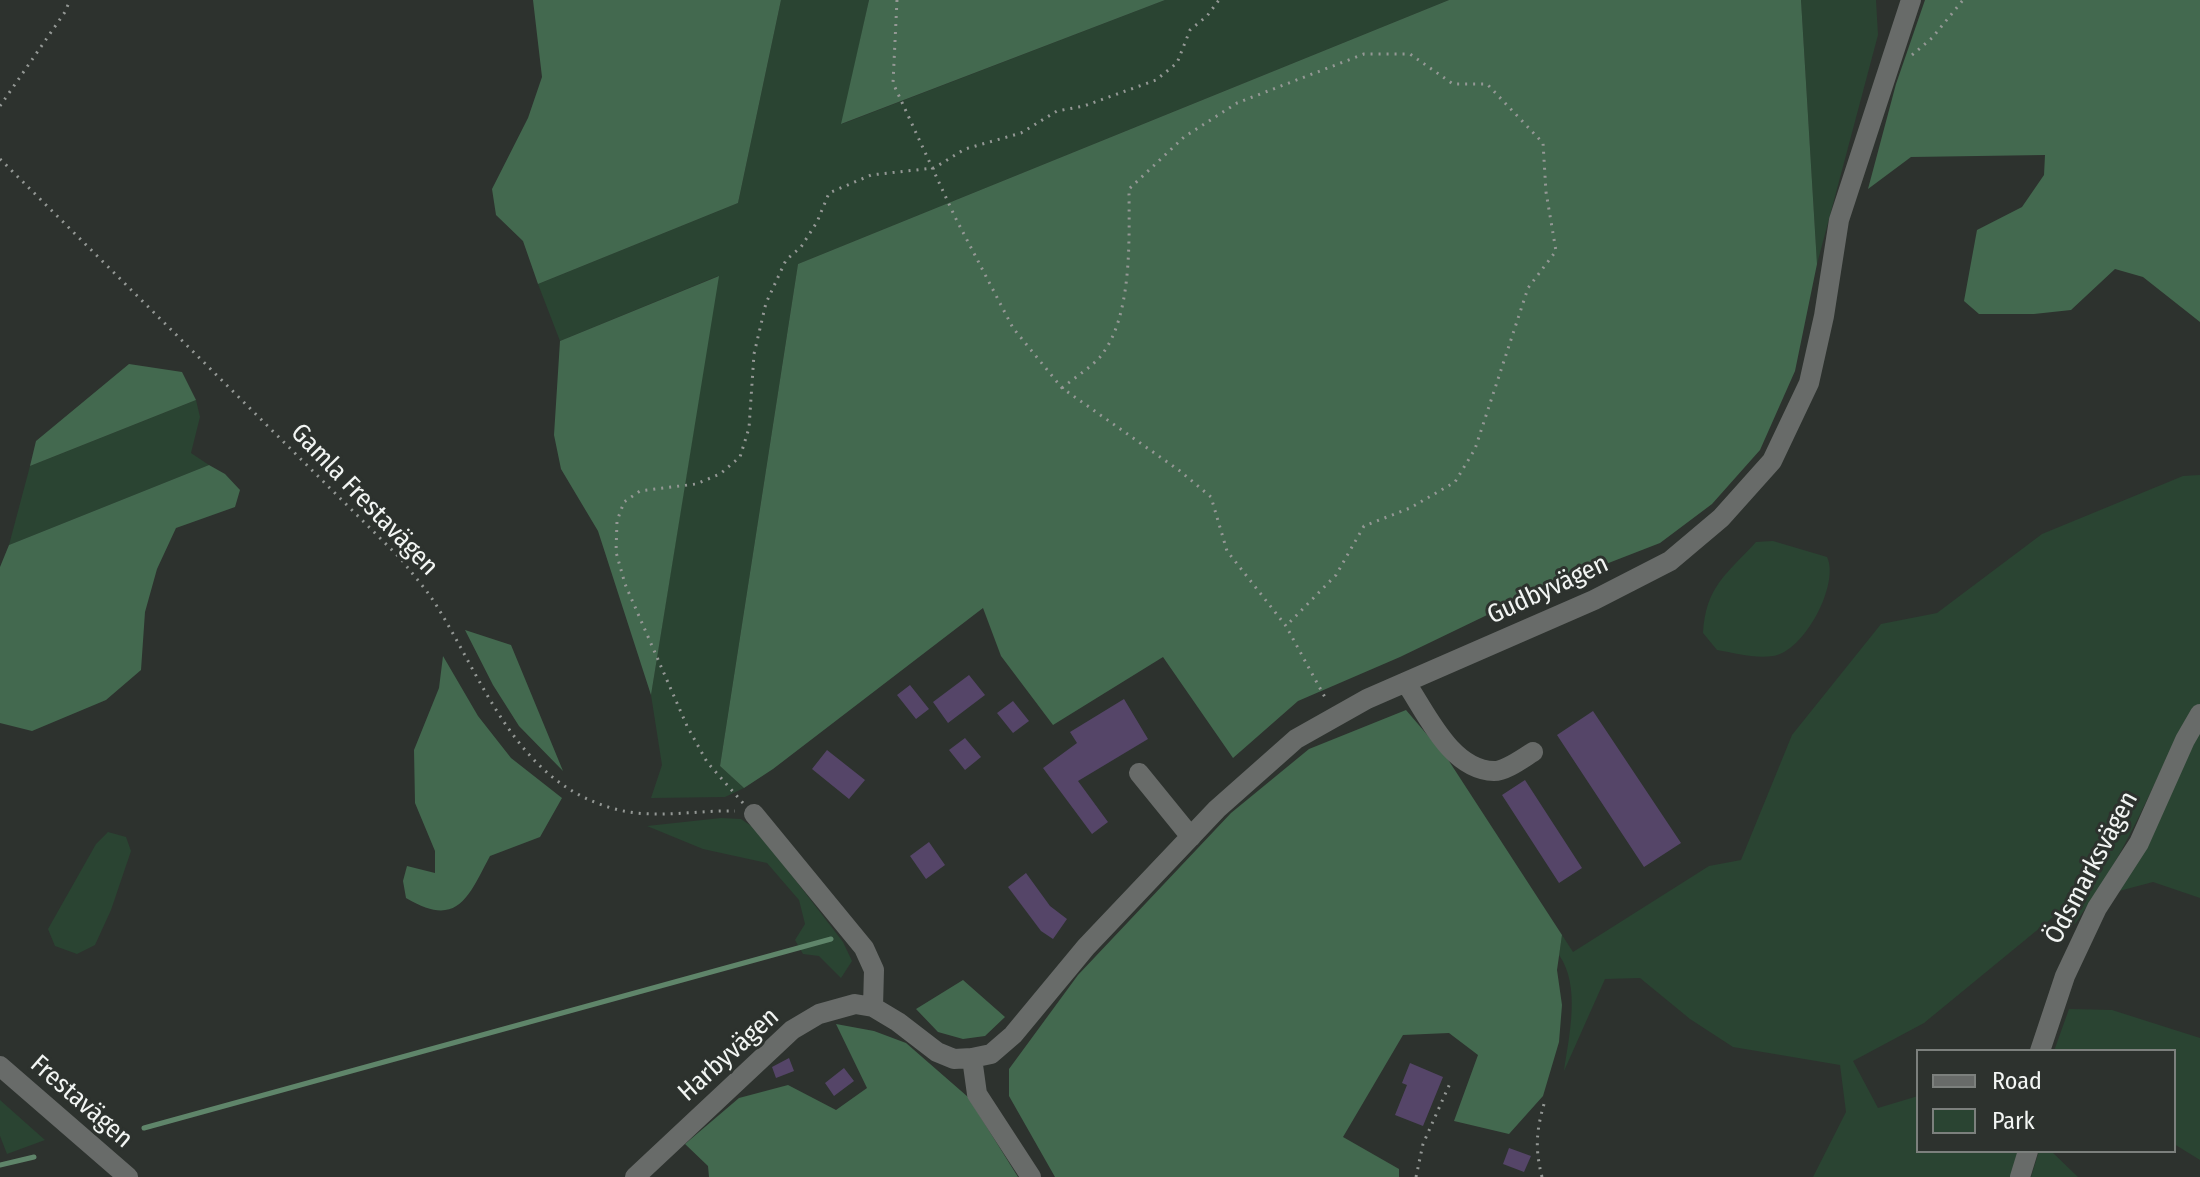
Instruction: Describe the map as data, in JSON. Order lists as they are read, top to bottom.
{
  "streets": {
    "street": [
      "Gudbyvägen",
      "Ödsmarksvägen",
      "Harbyvägen",
      "Frestavägen"
    ],
    "path": ["Gamla Frestavägen"]
  },
  "legend": ["Road", "Park"]
}
